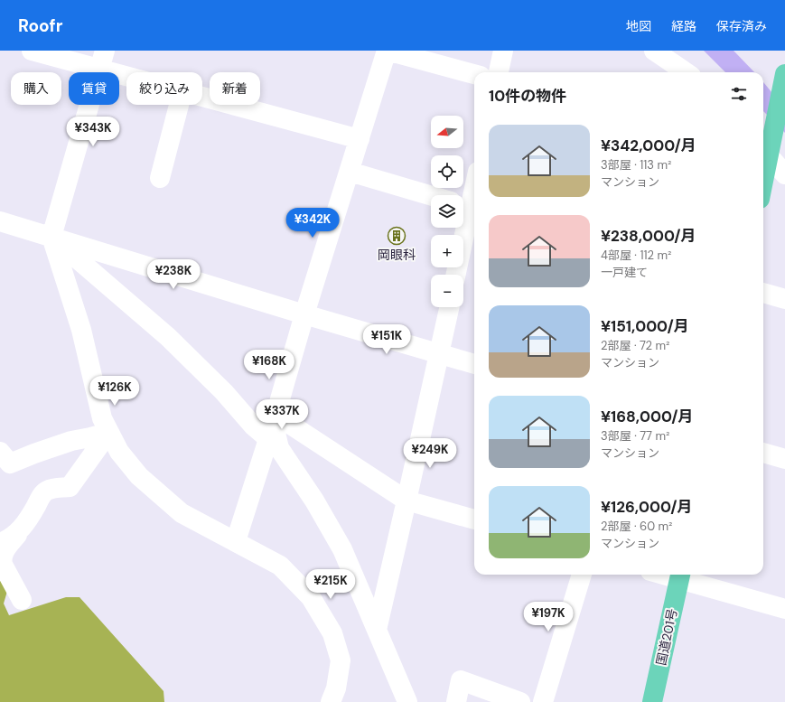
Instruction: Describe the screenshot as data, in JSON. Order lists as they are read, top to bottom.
{
  "streets": {
    "highway": ["国道201号"]
  },
  "places": {
    "building": ["岡眼科"]
  },
  "north": "left",
  "page": {
    "header": "Roofr",
    "nav": ["地図", "経路", "保存済み"],
    "chip": [
      "購入",
      "賃貸",
      "絞り込み",
      "新着"
    ],
    "heading": "10件の物件",
    "map_buttons": ["+", "−"],
    "list": [
      {
        "name": "¥342,000/月",
        "note": "3部屋 · 113 m² · マンション"
      },
      {
        "name": "¥238,000/月",
        "note": "4部屋 · 112 m² · 一戸建て"
      },
      {
        "name": "¥151,000/月",
        "note": "2部屋 · 72 m² · マンション"
      },
      {
        "name": "¥168,000/月",
        "note": "3部屋 · 77 m² · マンション"
      },
      {
        "name": "¥126,000/月",
        "note": "2部屋 · 60 m² · マンション"
      }
    ],
    "price": [
      "¥343K",
      "¥342K",
      "¥238K",
      "¥151K",
      "¥168K",
      "¥126K",
      "¥337K",
      "¥249K",
      "¥215K",
      "¥197K"
    ]
  }
}
